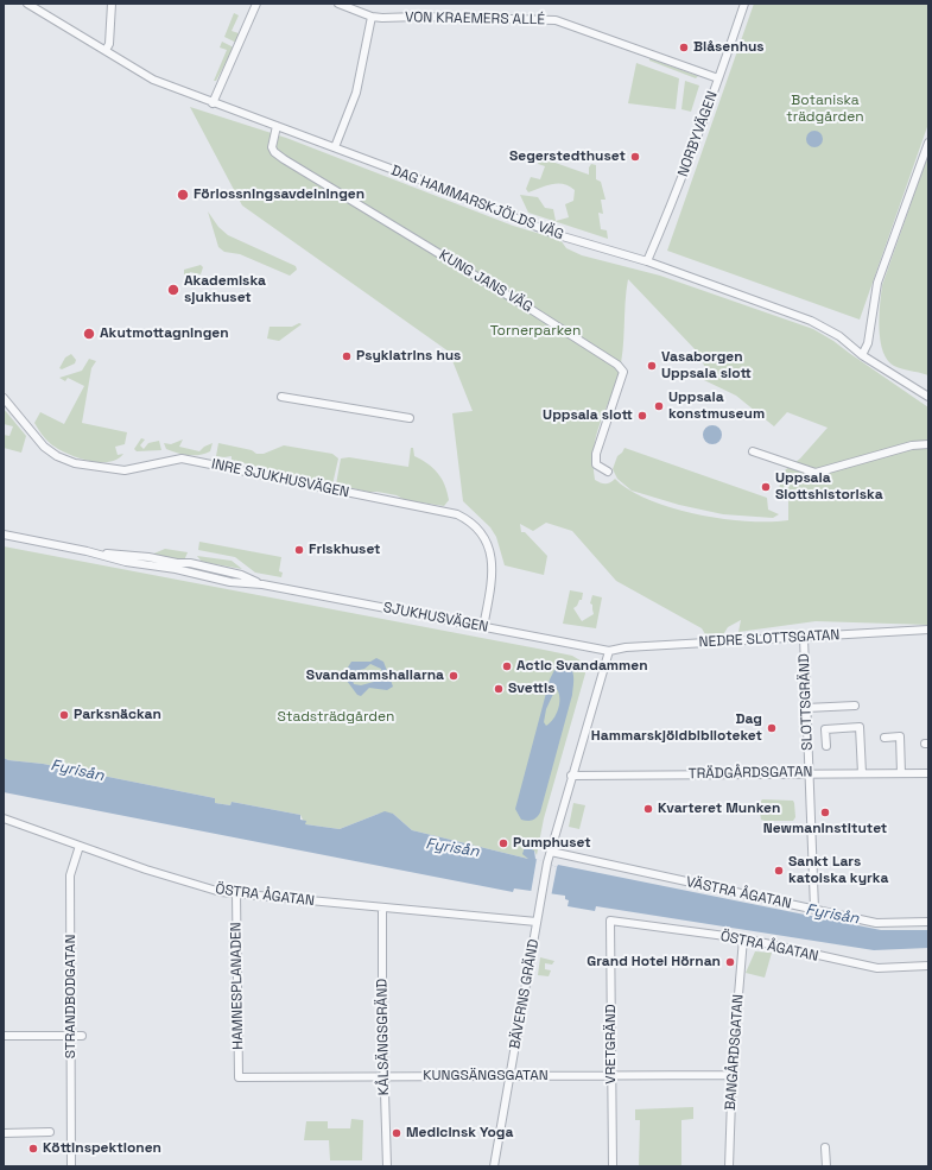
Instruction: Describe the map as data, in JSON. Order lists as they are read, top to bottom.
{
  "streets": {
    "street": [
      "VON KRAEMERS ALLÉ",
      "NORBYVÄGEN",
      "DAG HAMMARSKJÖLDS VÄG",
      "KUNG JANS VÄG",
      "INRE SJUKHUSVÄGEN",
      "SJUKHUSVÄGEN",
      "NEDRE SLOTTSGATAN",
      "SLOTTSGRÄND",
      "TRÄDGÅRDSGATAN",
      "VÄSTRA ÅGATAN",
      "ÖSTRA ÅGATAN",
      "HAMNESPLANADEN",
      "BÄVERNS GRÄND",
      "STRANDBODGATAN",
      "KÅLSÄNGSGRÄND",
      "VRETGRÄND",
      "BANGÅRDSGATAN",
      "KUNGSÄNGSGATAN"
    ]
  },
  "crossings": [
    ["VON KRAEMERS ALLÉ", "NORBYVÄGEN"],
    ["NORBYVÄGEN", "DAG HAMMARSKJÖLDS VÄG"],
    ["DAG HAMMARSKJÖLDS VÄG", "KUNG JANS VÄG"],
    ["INRE SJUKHUSVÄGEN", "SJUKHUSVÄGEN"],
    ["SJUKHUSVÄGEN", "NEDRE SLOTTSGATAN"],
    ["SJUKHUSVÄGEN", "BÄVERNS GRÄND"],
    ["NEDRE SLOTTSGATAN", "SLOTTSGRÄND"],
    ["NEDRE SLOTTSGATAN", "BÄVERNS GRÄND"],
    ["SLOTTSGRÄND", "TRÄDGÅRDSGATAN"],
    ["SLOTTSGRÄND", "VÄSTRA ÅGATAN"],
    ["TRÄDGÅRDSGATAN", "BÄVERNS GRÄND"],
    ["VÄSTRA ÅGATAN", "BÄVERNS GRÄND"],
    ["ÖSTRA ÅGATAN", "HAMNESPLANADEN"],
    ["ÖSTRA ÅGATAN", "BÄVERNS GRÄND"],
    ["ÖSTRA ÅGATAN", "STRANDBODGATAN"],
    ["ÖSTRA ÅGATAN", "KÅLSÄNGSGRÄND"],
    ["ÖSTRA ÅGATAN", "VRETGRÄND"],
    ["ÖSTRA ÅGATAN", "BANGÅRDSGATAN"],
    ["HAMNESPLANADEN", "KUNGSÄNGSGATAN"],
    ["BÄVERNS GRÄND", "KUNGSÄNGSGATAN"],
    ["KÅLSÄNGSGRÄND", "KUNGSÄNGSGATAN"],
    ["VRETGRÄND", "KUNGSÄNGSGATAN"],
    ["BANGÅRDSGATAN", "KUNGSÄNGSGATAN"]
  ],
  "water": ["Fyrisån"],
  "parks": ["Botaniska trädgården", "Tornerparken", "Stadsträdgården"],
  "places": [
    "Blåsenhus",
    "Segerstedthuset",
    "Förlossningsavdelningen",
    "Akademiska sjukhuset",
    "Akutmottagningen",
    "Psykiatrins hus",
    "Vasaborgen Uppsala slott",
    "Uppsala konstmuseum",
    "Uppsala slott",
    "Uppsala Slottshistoriska",
    "Friskhuset",
    "Actic Svandammen",
    "Svandammshallarna",
    "Svettis",
    "Parksnäckan",
    "Dag Hammarskjöldbiblioteket",
    "Kvarteret Munken",
    "Newmaninstitutet",
    "Pumphuset",
    "Sankt Lars katolska kyrka",
    "Grand Hotel Hörnan",
    "Medicinsk Yoga",
    "Köttinspektionen"
  ]
}
